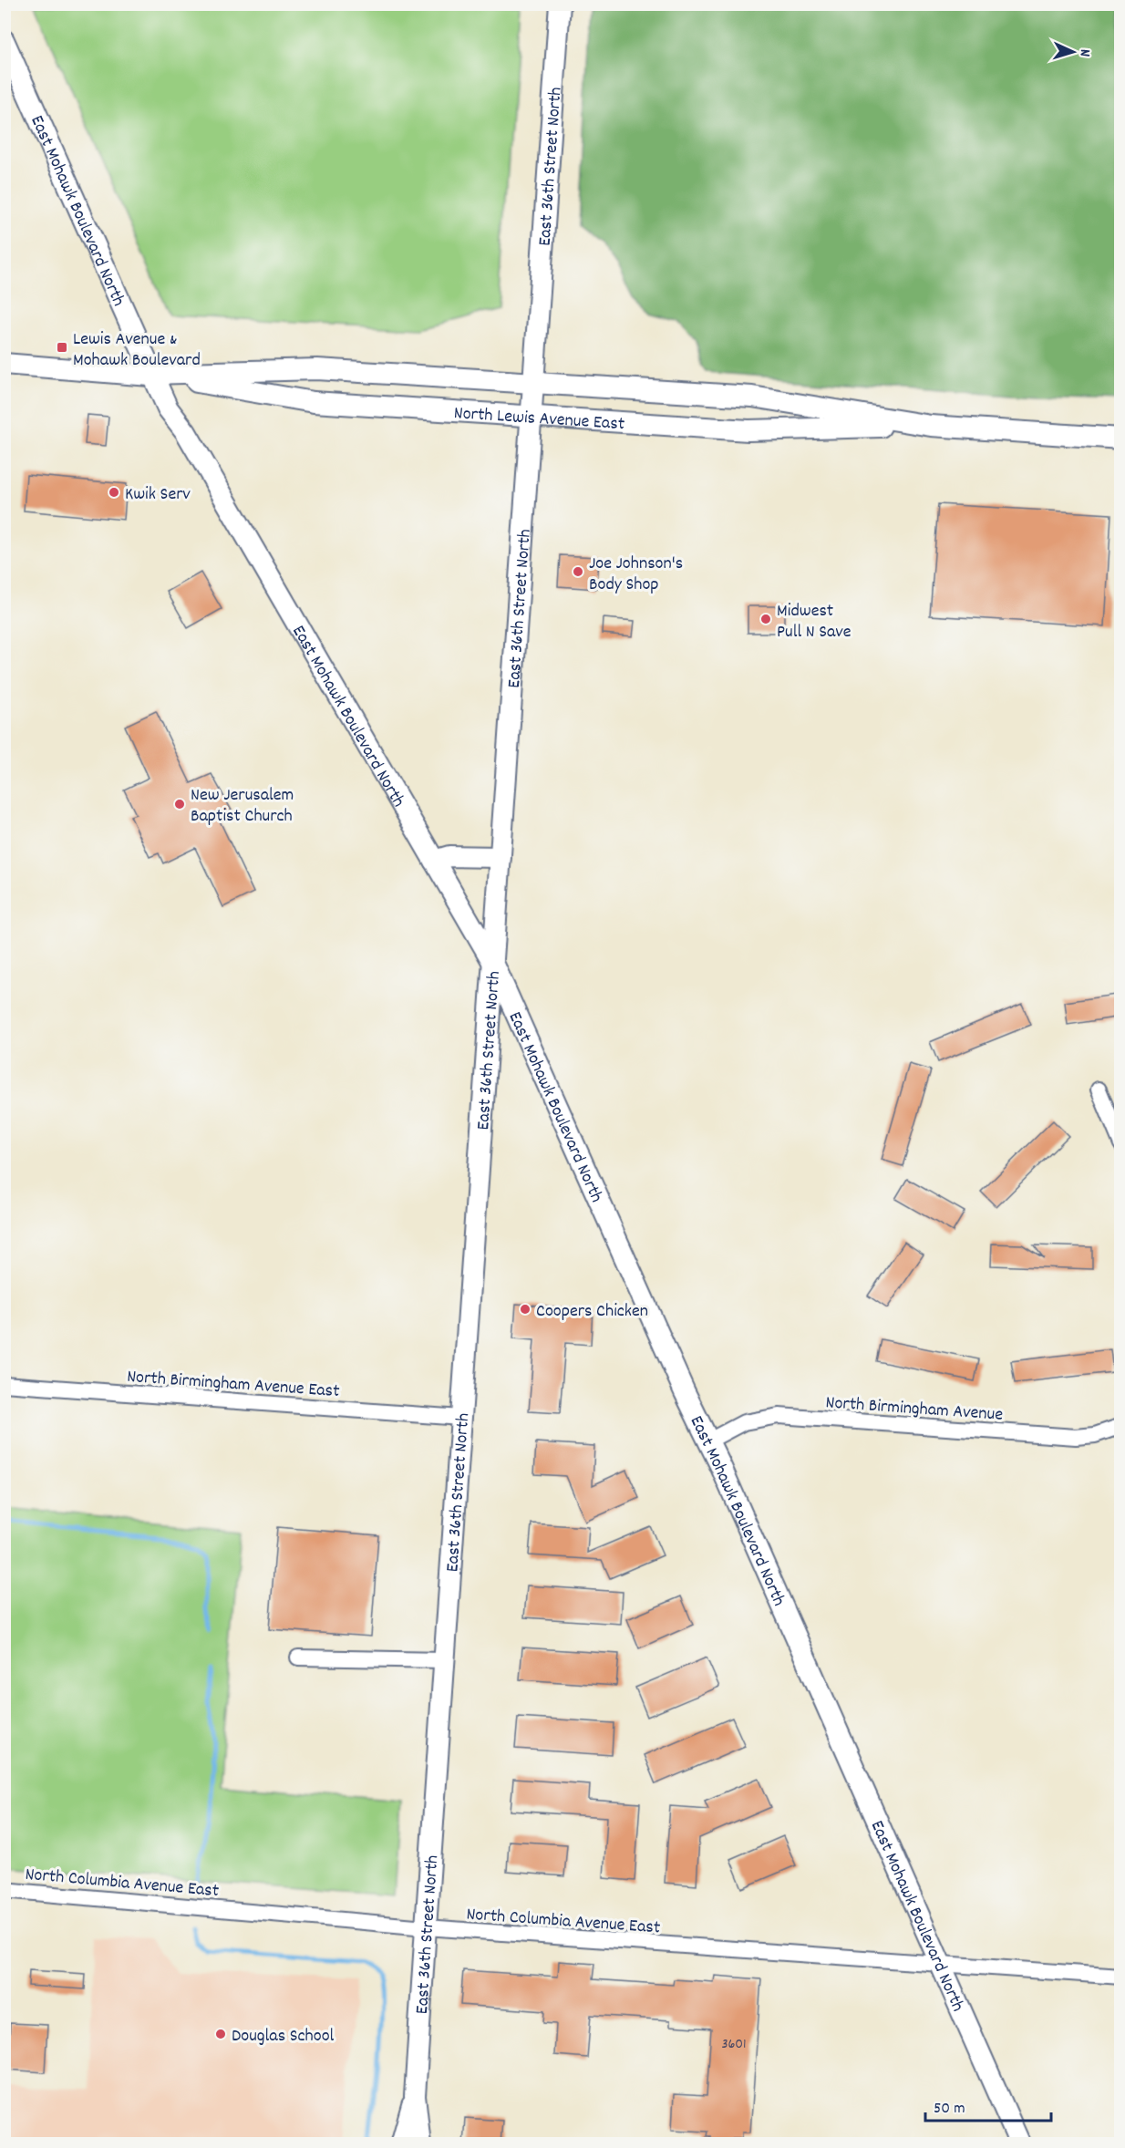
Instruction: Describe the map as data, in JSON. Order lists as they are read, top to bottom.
{
  "streets": {
    "main road": ["East 36th Street North", "East Mohawk Boulevard North", "North Lewis Avenue East"],
    "street": ["North Birmingham Avenue East", "North Birmingham Avenue", "North Columbia Avenue East"]
  },
  "crossings": [
    ["East 36th Street North", "East Mohawk Boulevard North"],
    ["East 36th Street North", "North Lewis Avenue East"],
    ["East 36th Street North", "North Birmingham Avenue East"],
    ["East 36th Street North", "North Columbia Avenue East"],
    ["East Mohawk Boulevard North", "North Lewis Avenue East"],
    ["East Mohawk Boulevard North", "North Birmingham Avenue"],
    ["East Mohawk Boulevard North", "North Columbia Avenue East"]
  ],
  "places": {
    "transit": ["Lewis Avenue & Mohawk Boulevard"],
    "other": [
      "Kwik Serv",
      "Joe Johnson's Body Shop",
      "Midwest Pull N Save",
      "New Jerusalem Baptist Church",
      "Coopers Chicken",
      "Douglas School"
    ]
  },
  "house_numbers": ["3601"],
  "scale_bar": "50 m",
  "north": "right"
}
